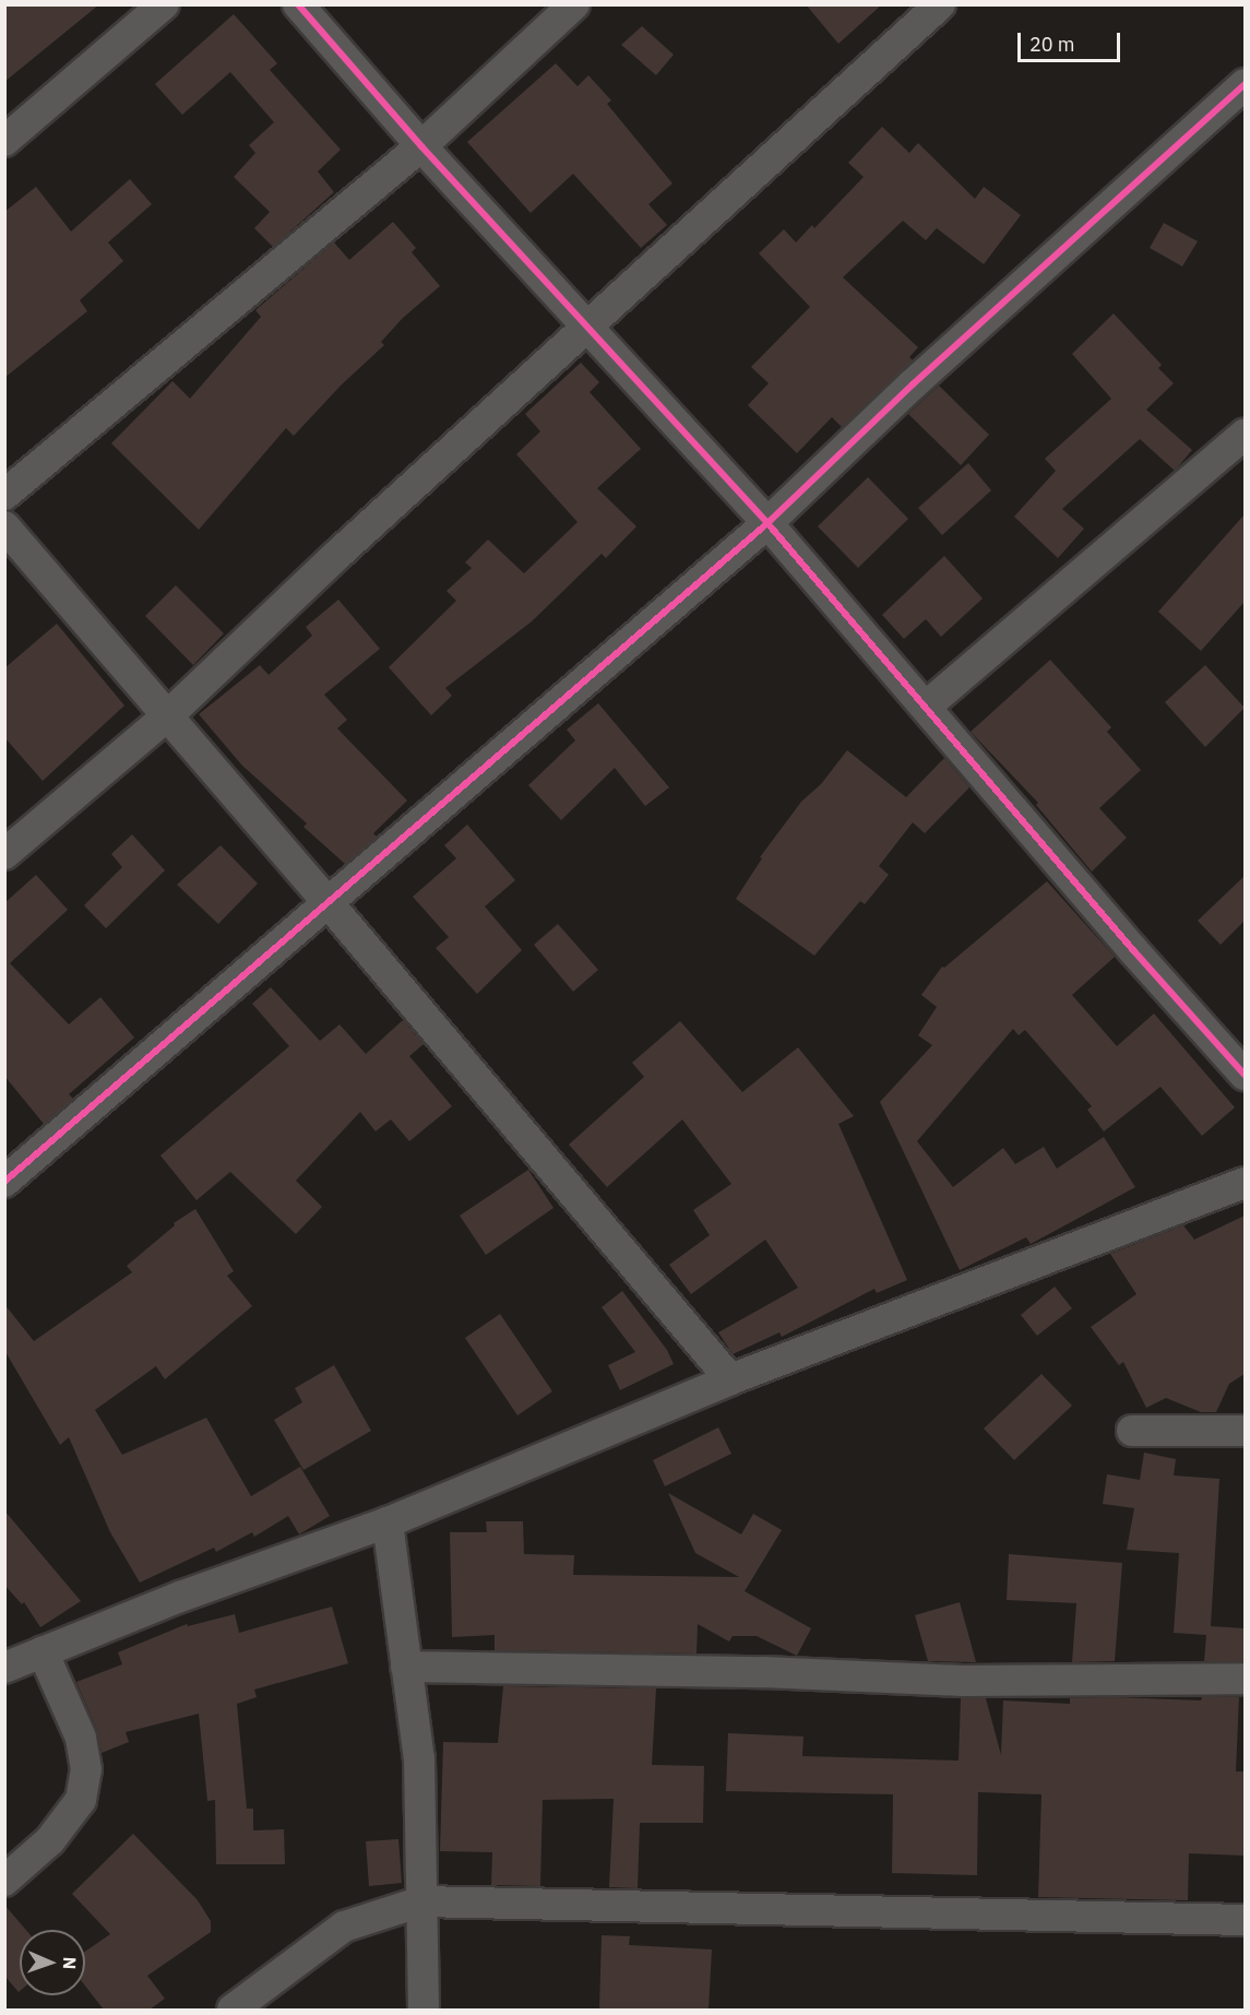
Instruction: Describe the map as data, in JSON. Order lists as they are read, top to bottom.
{
  "scale_bar": "20 m",
  "north": "right"
}
